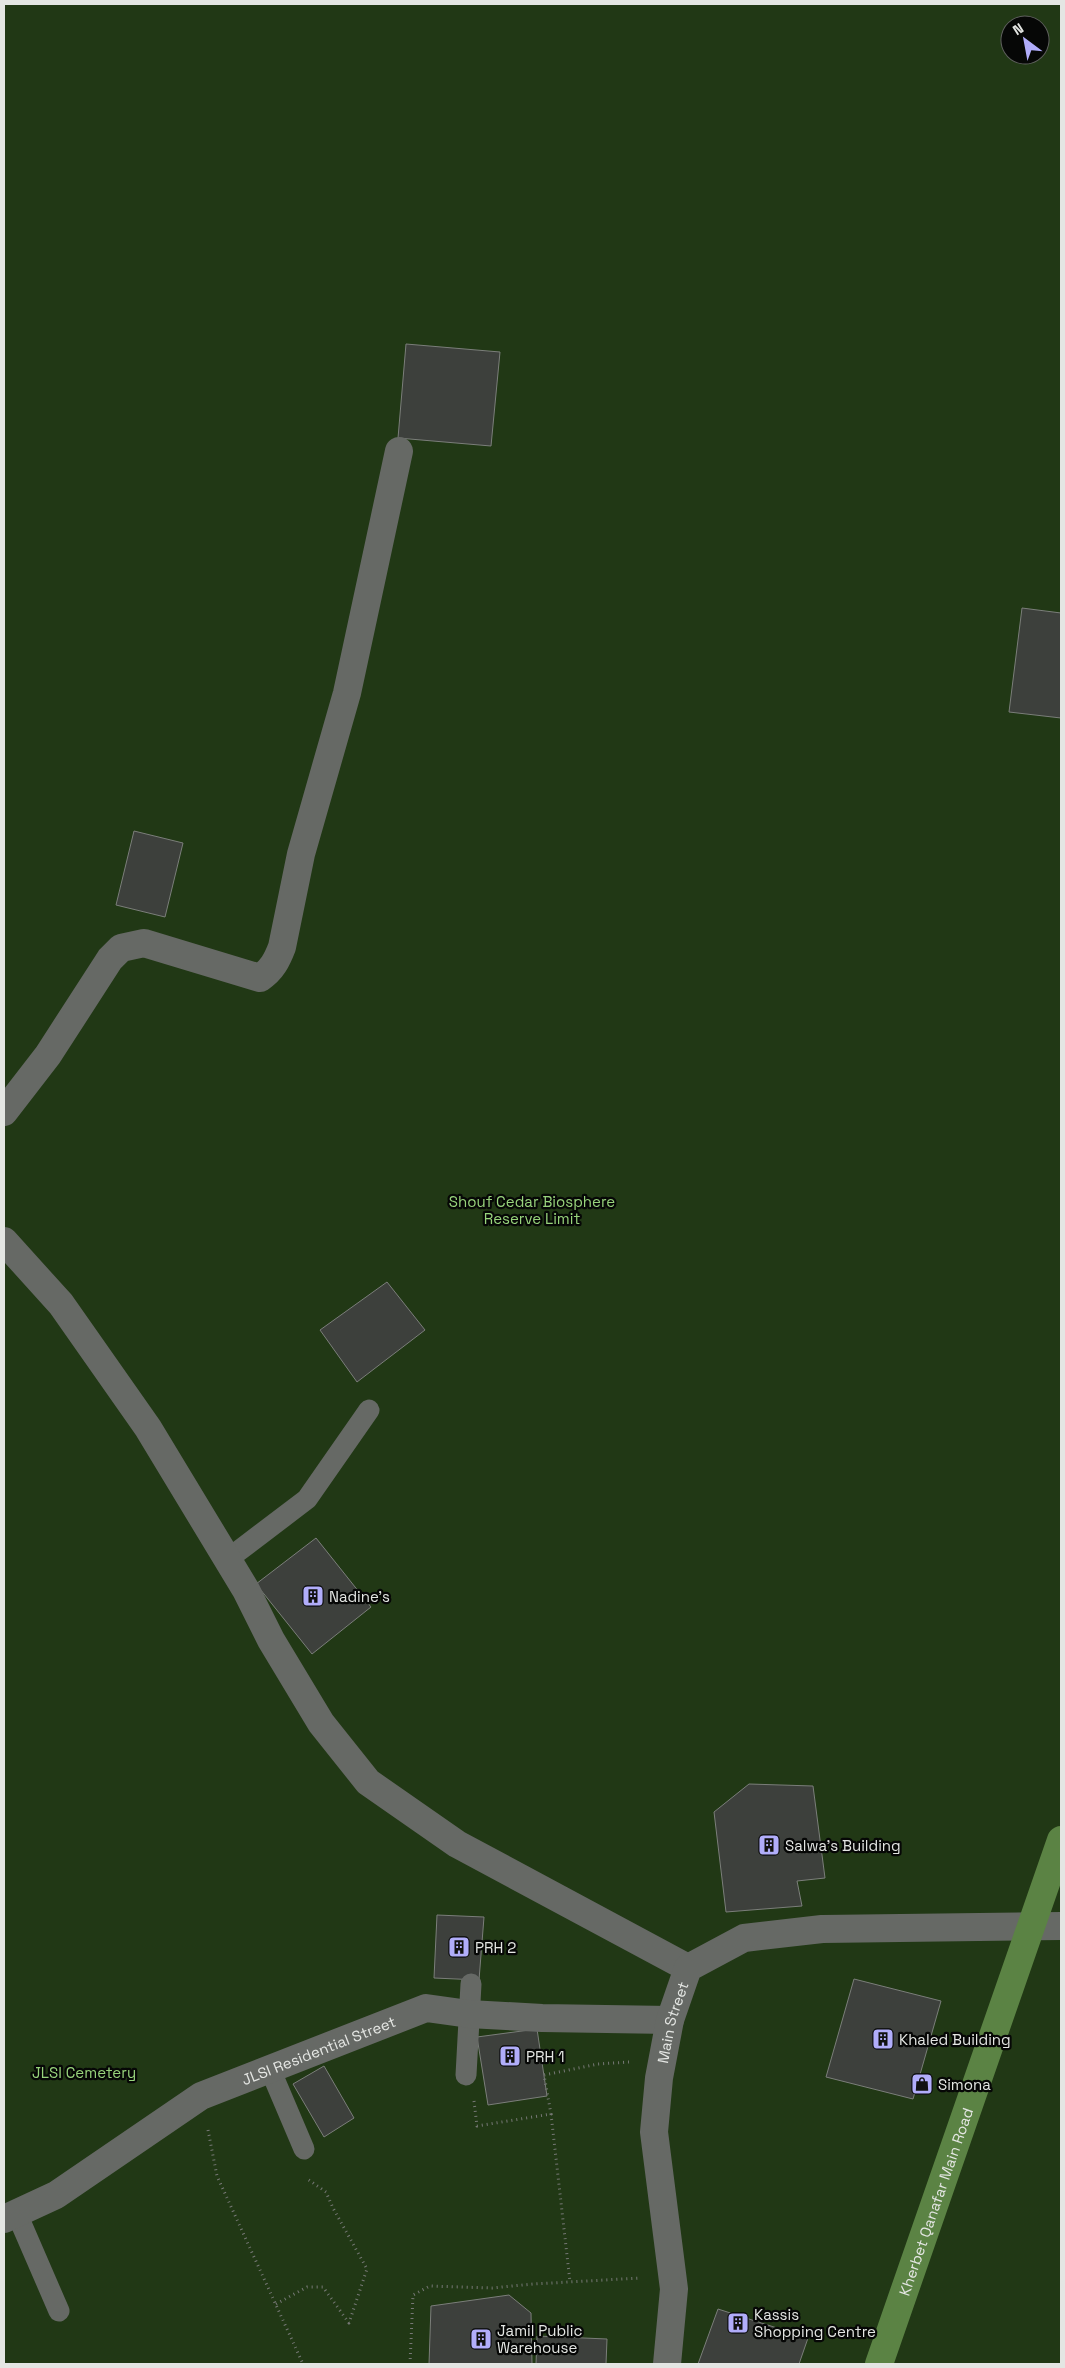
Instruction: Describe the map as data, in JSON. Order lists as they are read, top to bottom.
{
  "streets": {
    "main road": ["Kherbet Qanafar Main Road"],
    "street": ["Main Street", "JLSI Residential Street"]
  },
  "crossings": [
    ["Main Street", "JLSI Residential Street"],
    ["Main Street", "Kherbet Qanafar Main Road"]
  ],
  "parks": ["Shouf Cedar Biosphere Reserve Limit", "JLSI Cemetery"],
  "places": {
    "building": [
      "Nadine's",
      "Salwa's Building",
      "PRH 2",
      "Khaled Building",
      "PRH 1",
      "Kassis Shopping Centre",
      "Jamil Public Warehouse"
    ],
    "shop": ["Simona"]
  },
  "north": "top left"
}
